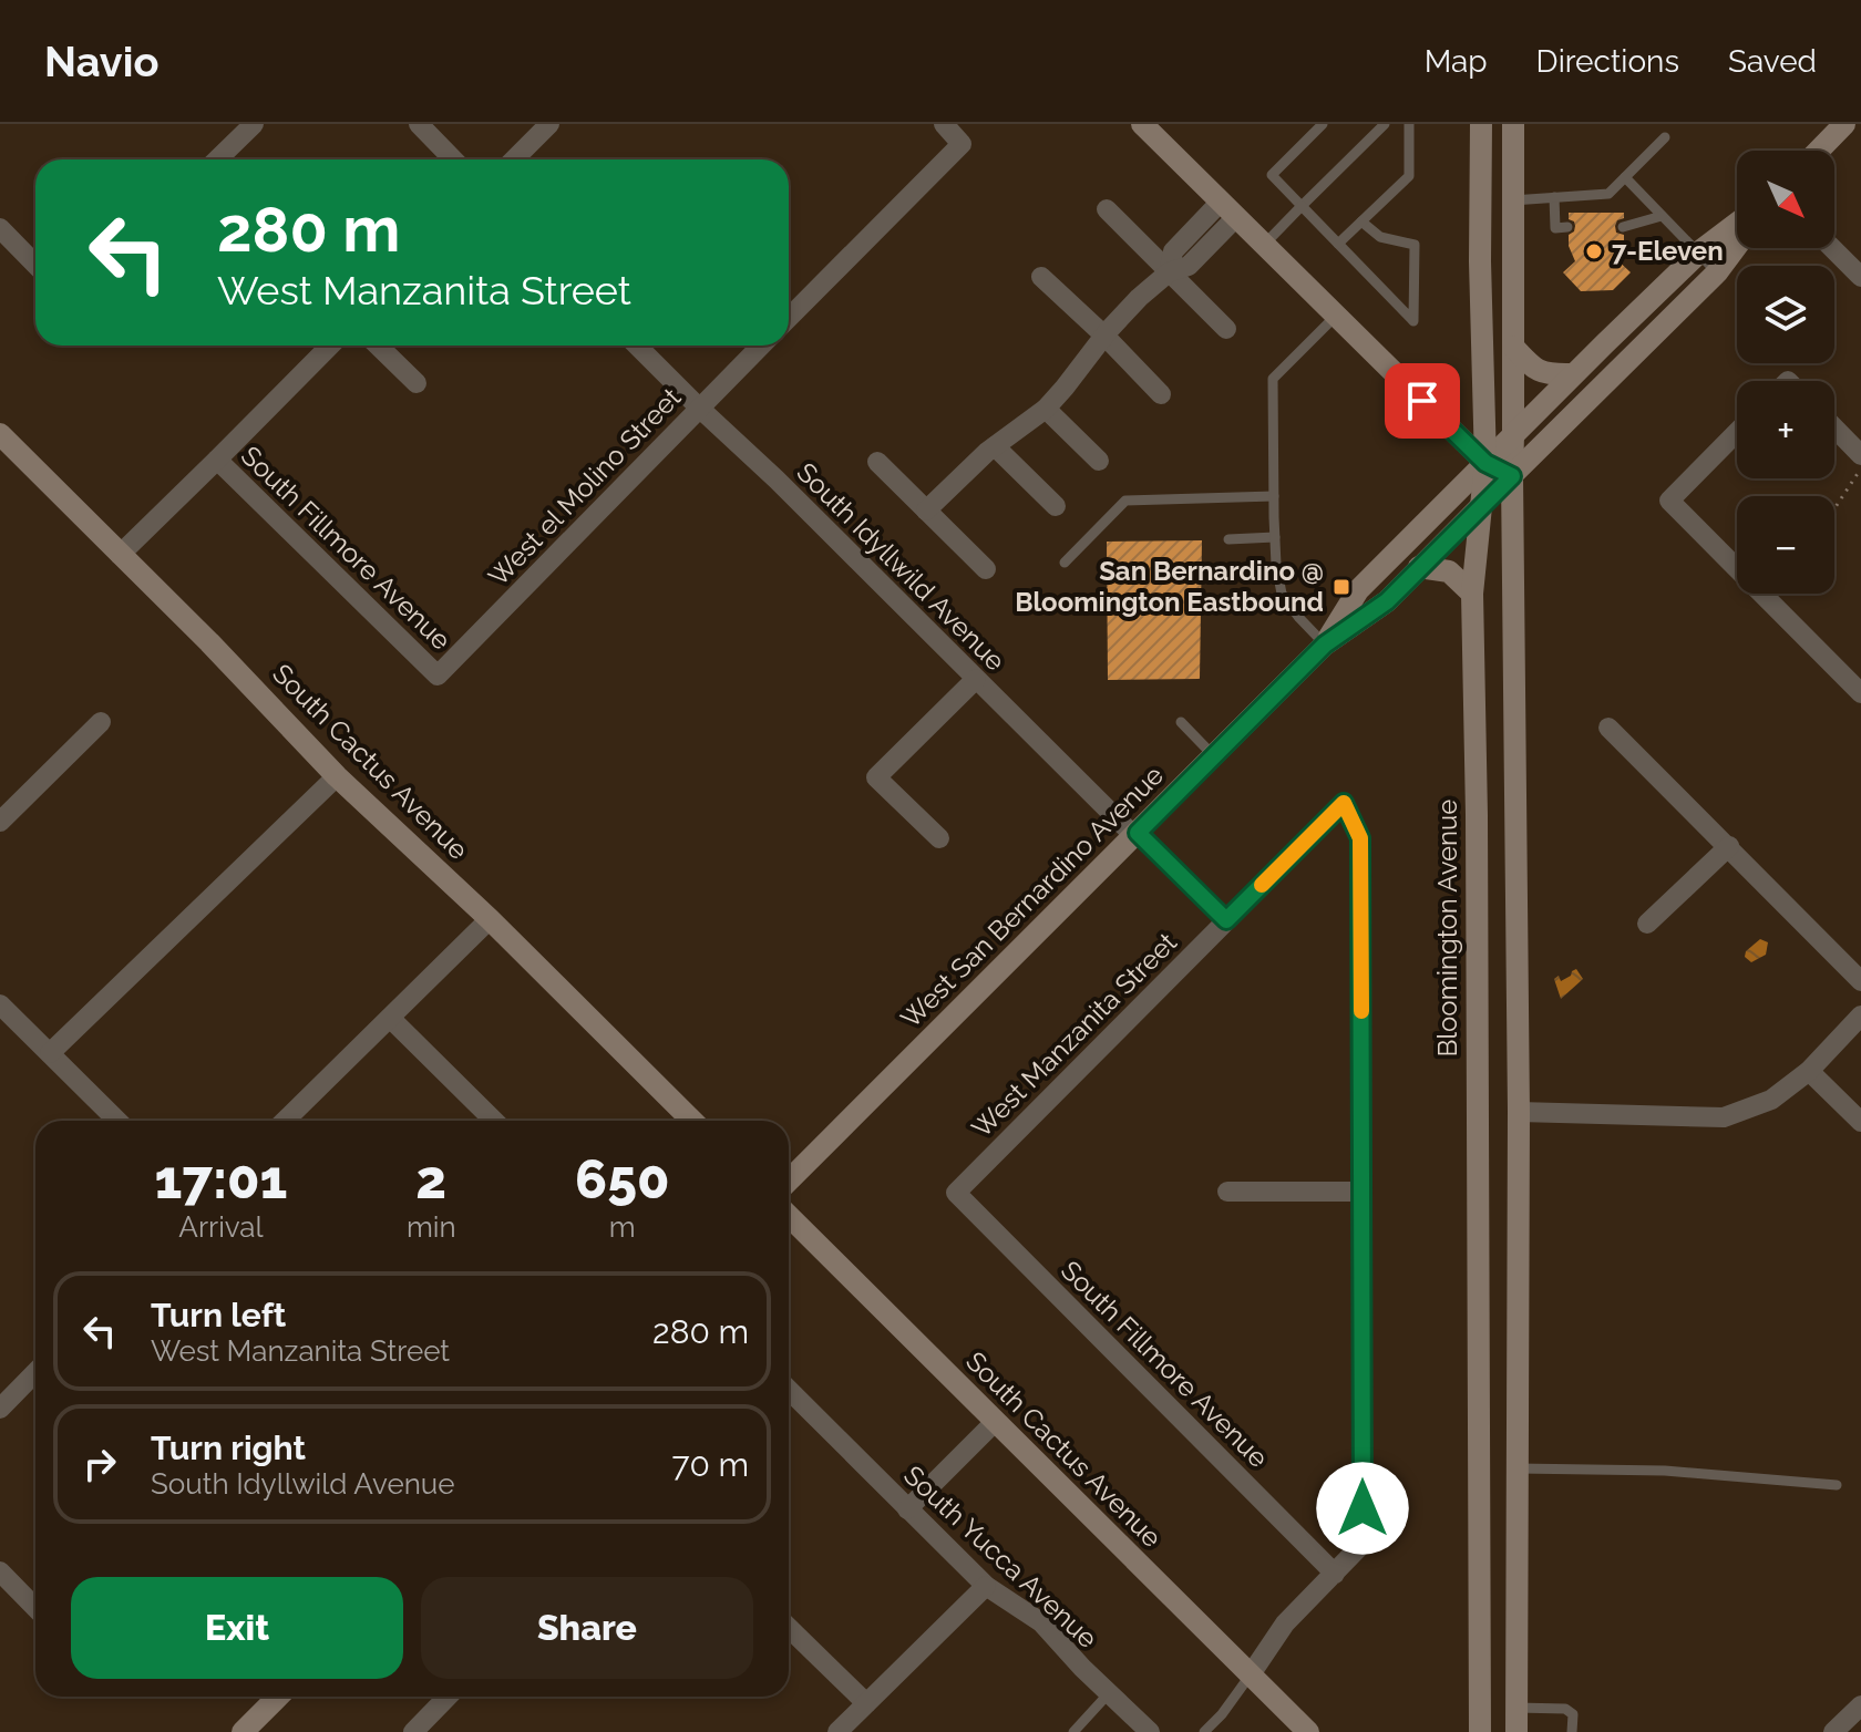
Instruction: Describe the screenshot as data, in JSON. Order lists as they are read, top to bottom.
{
  "streets": {
    "main road": ["South Cactus Avenue", "West San Bernardino Avenue", "Bloomington Avenue"],
    "street": [
      "West el Molino Street",
      "South Fillmore Avenue",
      "South Idyllwild Avenue",
      "West Manzanita Street",
      "South Yucca Avenue"
    ]
  },
  "crossings": [
    ["West el Molino Street", "South Fillmore Avenue"],
    ["West el Molino Street", "South Idyllwild Avenue"],
    ["South Fillmore Avenue", "West Manzanita Street"],
    ["South Idyllwild Avenue", "West San Bernardino Avenue"],
    ["South Idyllwild Avenue", "West Manzanita Street"],
    ["West San Bernardino Avenue", "Bloomington Avenue"]
  ],
  "places": {
    "other": ["7-Eleven"],
    "transit": ["San Bernardino @ Bloomington Eastbound"]
  },
  "north": "bottom right",
  "page": {
    "header": "Navio",
    "nav": ["Map", "Directions", "Saved"],
    "map_buttons": ["+", "−"],
    "turn": ["280 m", "West Manzanita Street"],
    "eta": [
      "17:01",
      "Arrival",
      "2",
      "min",
      "650",
      "m"
    ],
    "list": [
      {
        "name": "Turn left",
        "note": "West Manzanita Street",
        "value": "280 m"
      },
      {
        "name": "Turn right",
        "note": "South Idyllwild Avenue",
        "value": "70 m"
      }
    ],
    "buttons": ["Exit", "Share"]
  }
}
